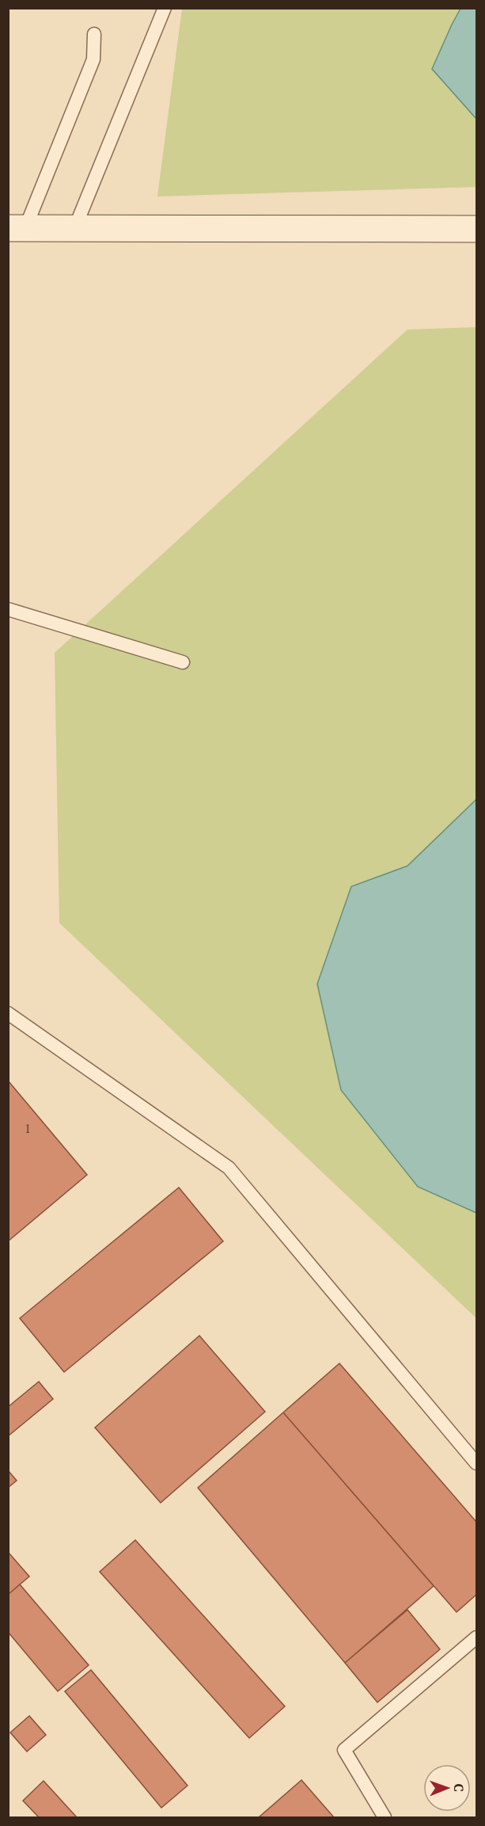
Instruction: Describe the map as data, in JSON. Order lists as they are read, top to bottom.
{
  "house_numbers": ["1"],
  "north": "right"
}
